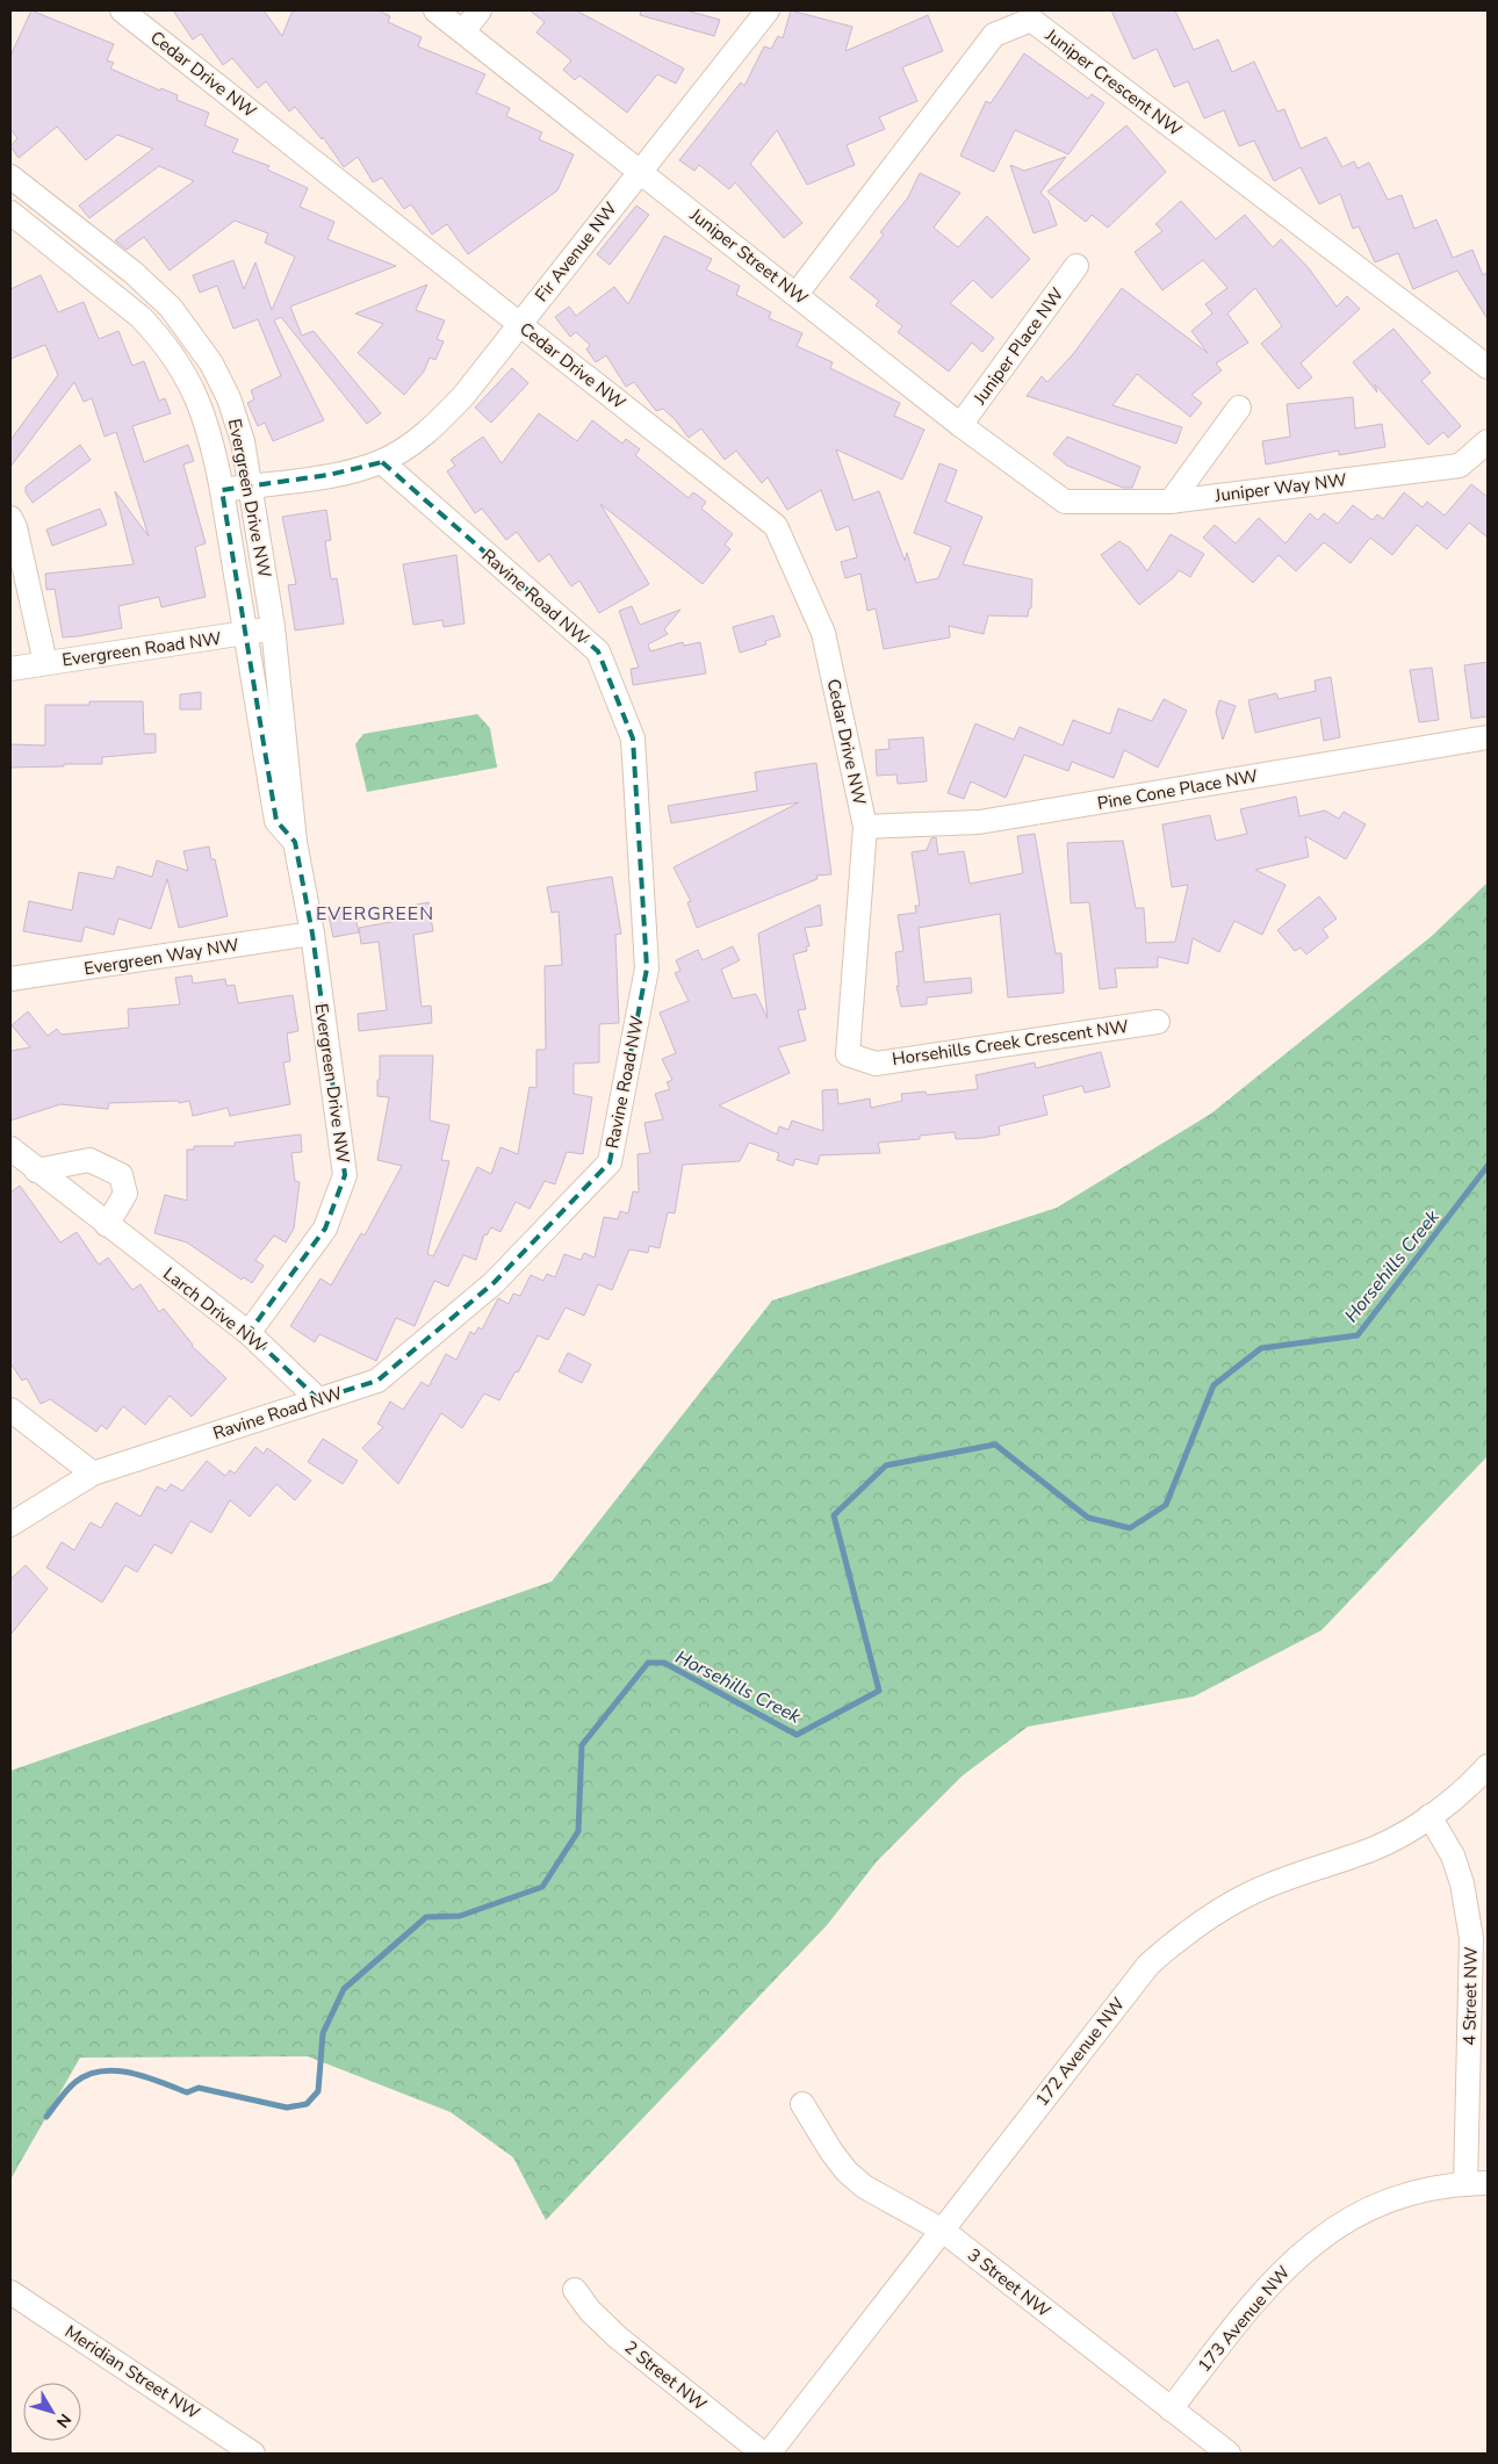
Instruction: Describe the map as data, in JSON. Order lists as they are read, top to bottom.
{
  "streets": {
    "street": [
      "Cedar Drive NW",
      "Juniper Crescent NW",
      "Fir Avenue NW",
      "Juniper Street NW",
      "Juniper Place NW",
      "Juniper Way NW",
      "Evergreen Drive NW",
      "Ravine Road NW",
      "Evergreen Road NW",
      "Pine Cone Place NW",
      "Evergreen Way NW",
      "Horsehills Creek Crescent NW",
      "Larch Drive NW",
      "4 Street NW",
      "172 Avenue NW",
      "3 Street NW",
      "173 Avenue NW",
      "Meridian Street NW",
      "2 Street NW"
    ]
  },
  "crossings": [
    ["Cedar Drive NW", "Fir Avenue NW"],
    ["Cedar Drive NW", "Pine Cone Place NW"],
    ["Cedar Drive NW", "Horsehills Creek Crescent NW"],
    ["Juniper Crescent NW", "Juniper Street NW"],
    ["Fir Avenue NW", "Juniper Street NW"],
    ["Fir Avenue NW", "Evergreen Drive NW"],
    ["Fir Avenue NW", "Ravine Road NW"],
    ["Juniper Street NW", "Juniper Place NW"],
    ["Juniper Street NW", "Juniper Way NW"],
    ["Evergreen Drive NW", "Evergreen Road NW"],
    ["Evergreen Drive NW", "Evergreen Way NW"],
    ["Evergreen Drive NW", "Larch Drive NW"],
    ["Ravine Road NW", "Larch Drive NW"],
    ["Pine Cone Place NW", "Horsehills Creek Crescent NW"],
    ["4 Street NW", "172 Avenue NW"],
    ["4 Street NW", "173 Avenue NW"],
    ["172 Avenue NW", "3 Street NW"],
    ["3 Street NW", "173 Avenue NW"]
  ],
  "districts": ["EVERGREEN"],
  "water": ["Horsehills Creek"],
  "north": "bottom right"
}
